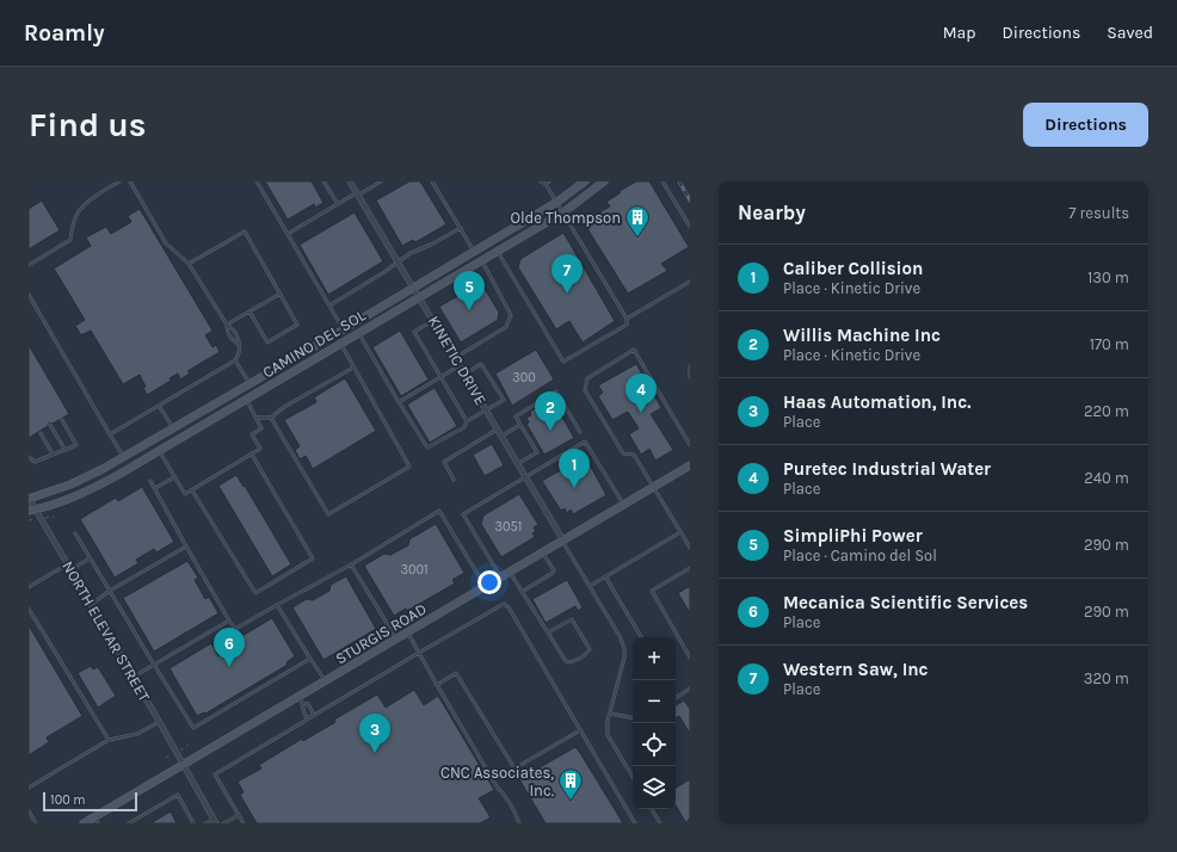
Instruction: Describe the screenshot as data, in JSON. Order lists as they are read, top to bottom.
{
  "streets": {
    "street": [
      "CAMINO DEL SOL",
      "KINETIC DRIVE",
      "NORTH ELEVAR STREET",
      "STURGIS ROAD"
    ]
  },
  "crossings": [
    ["CAMINO DEL SOL", "KINETIC DRIVE"],
    ["CAMINO DEL SOL", "NORTH ELEVAR STREET"],
    ["KINETIC DRIVE", "STURGIS ROAD"],
    ["NORTH ELEVAR STREET", "STURGIS ROAD"]
  ],
  "places": {
    "building": ["Olde Thompson", "CNC Associates, Inc."]
  },
  "house_numbers": ["300", "3051", "3001"],
  "scale_bar": "100 m",
  "page": {
    "header": "Roamly",
    "nav": ["Map", "Directions", "Saved"],
    "buttons": "Directions",
    "title": "Find us",
    "heading": ["Nearby", "7 results"],
    "list": [
      {
        "mark": "1",
        "name": "Caliber Collision",
        "note": "Place · Kinetic Drive",
        "value": "130 m"
      },
      {
        "mark": "2",
        "name": "Willis Machine Inc",
        "note": "Place · Kinetic Drive",
        "value": "170 m"
      },
      {
        "mark": "3",
        "name": "Haas Automation, Inc.",
        "note": "Place",
        "value": "220 m"
      },
      {
        "mark": "4",
        "name": "Puretec Industrial Water",
        "note": "Place",
        "value": "240 m"
      },
      {
        "mark": "5",
        "name": "SimpliPhi Power",
        "note": "Place · Camino del Sol",
        "value": "290 m"
      },
      {
        "mark": "6",
        "name": "Mecanica Scientific Services",
        "note": "Place",
        "value": "290 m"
      },
      {
        "mark": "7",
        "name": "Western Saw, Inc",
        "note": "Place",
        "value": "320 m"
      }
    ],
    "pins": [
      "7",
      "5",
      "4",
      "2",
      "1",
      "6",
      "3"
    ],
    "map_buttons": ["+", "−"],
    "scale": "100 m"
  }
}
